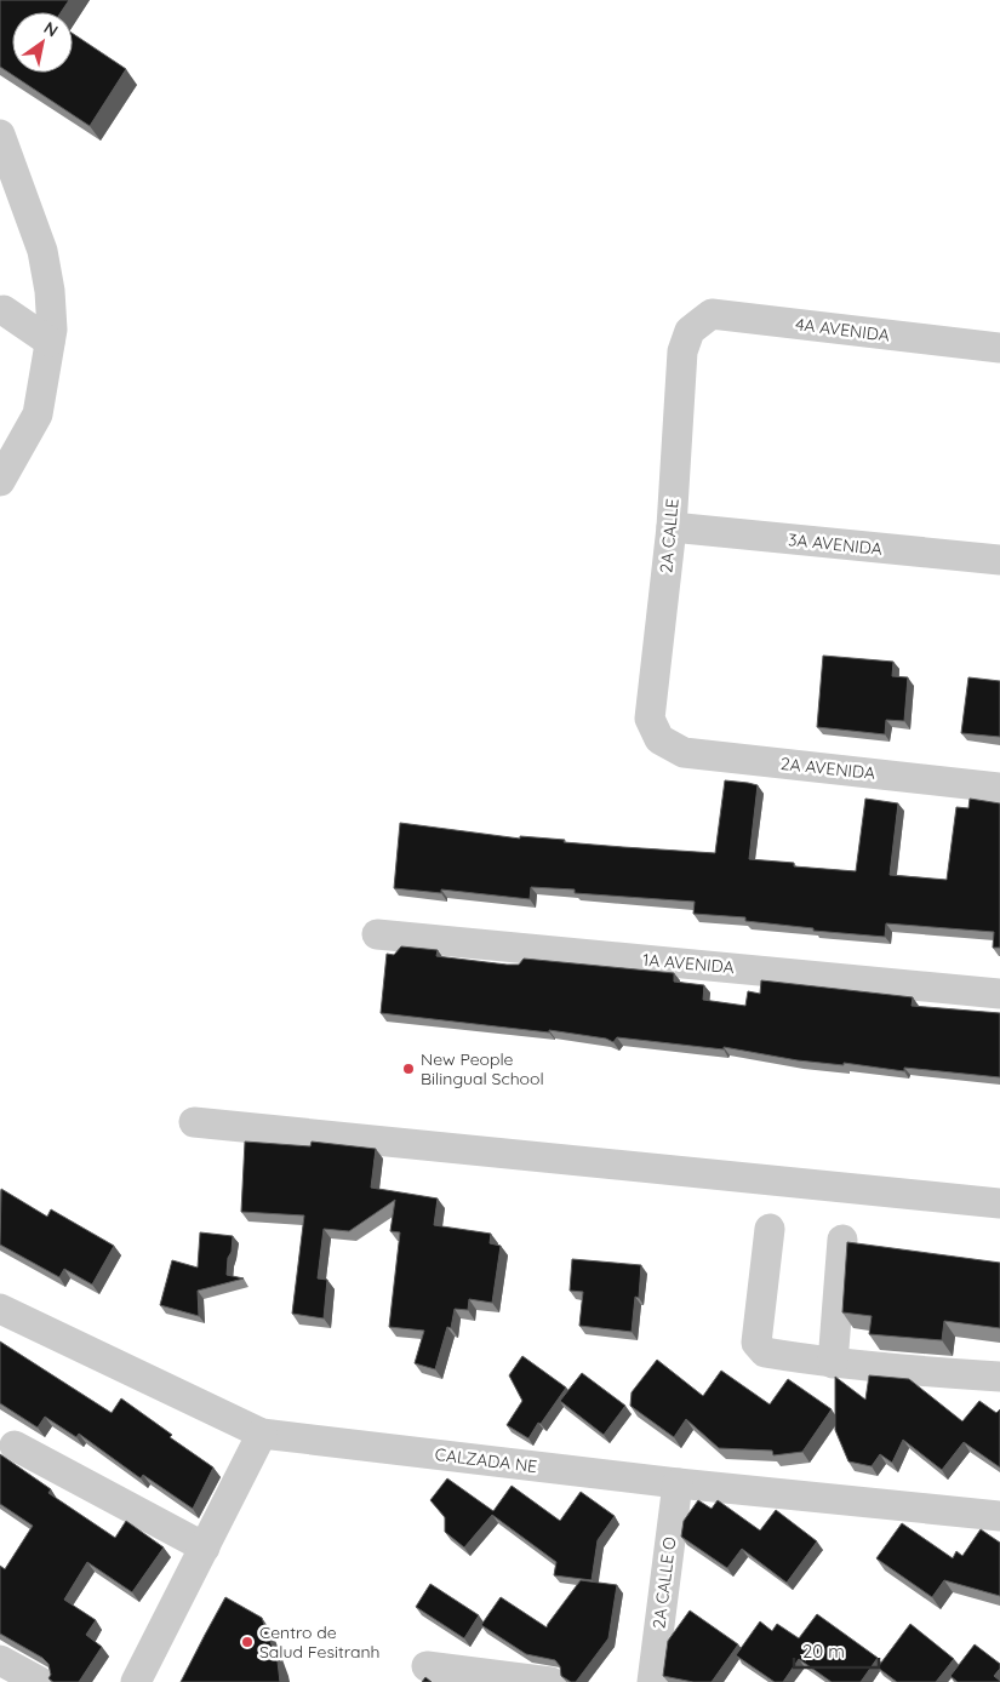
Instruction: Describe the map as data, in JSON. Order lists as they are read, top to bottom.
{
  "streets": {
    "street": [
      "4A AVENIDA",
      "2A CALLE",
      "3A AVENIDA",
      "2A AVENIDA",
      "1A AVENIDA",
      "CALZADA NE",
      "2A CALLE O"
    ]
  },
  "crossings": [
    ["4A AVENIDA", "2A CALLE"],
    ["2A CALLE", "3A AVENIDA"],
    ["2A CALLE", "2A AVENIDA"],
    ["CALZADA NE", "2A CALLE O"]
  ],
  "places": ["New People Bilingual School", "Centro de Salud Fesitranh"],
  "scale_bar": "20 m",
  "north": "top right"
}
